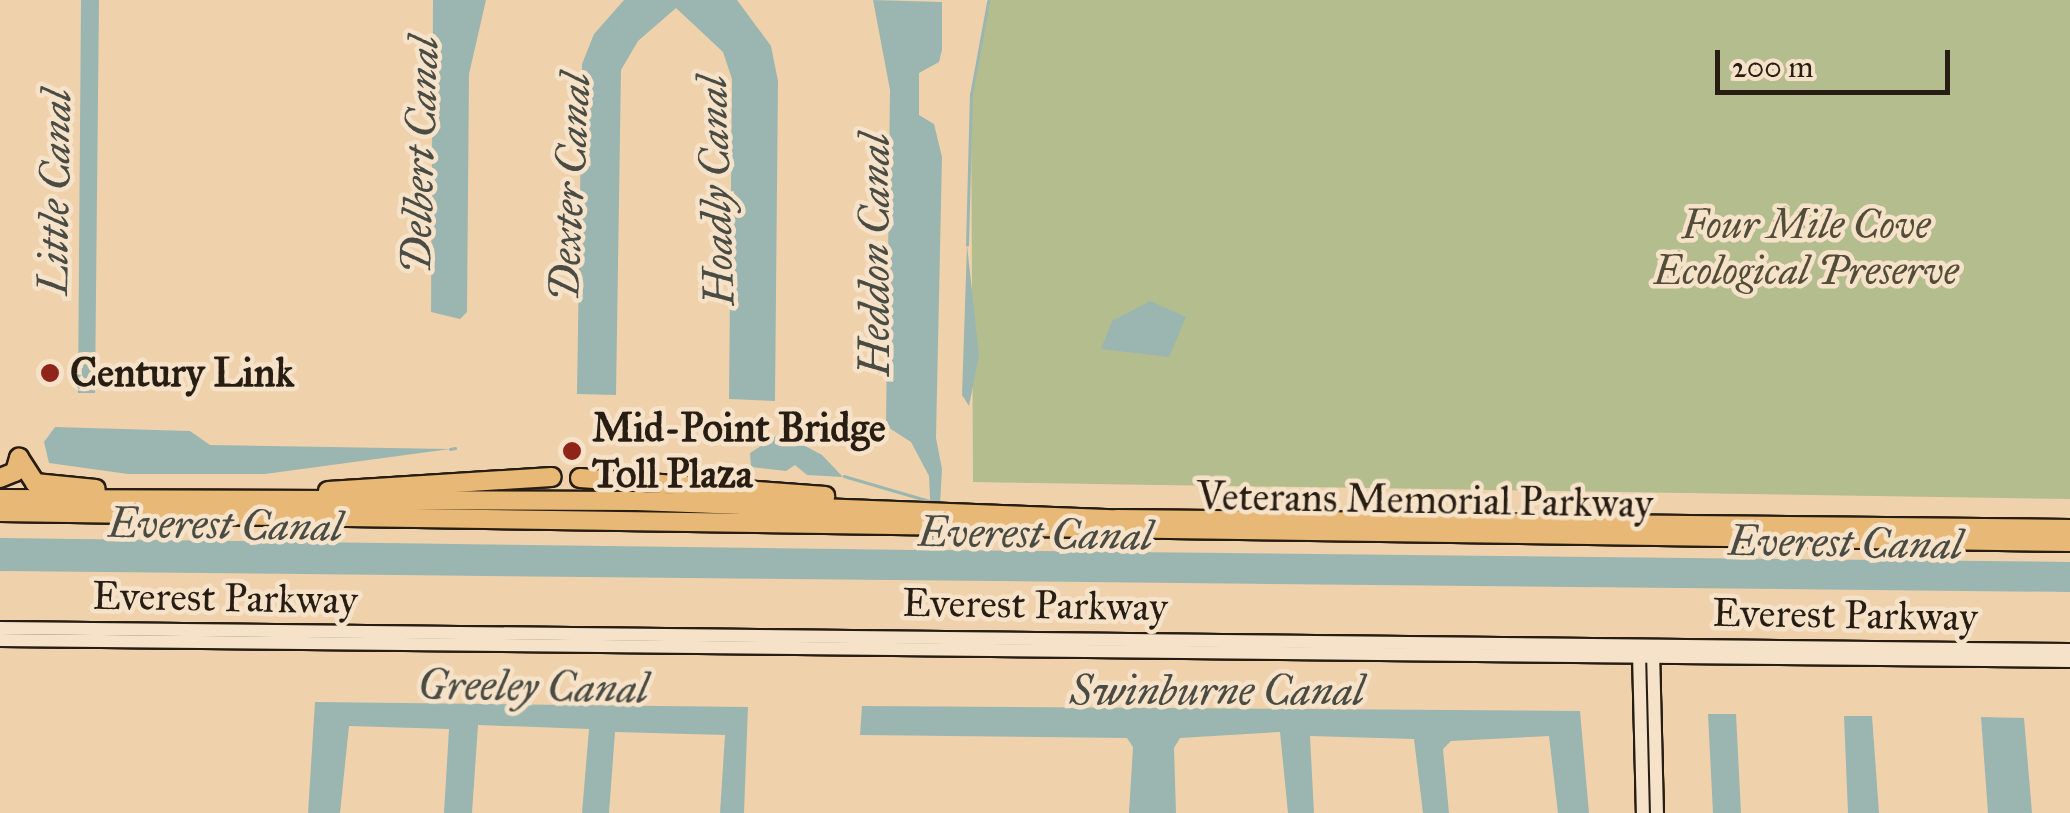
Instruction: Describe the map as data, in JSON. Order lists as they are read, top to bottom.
{
  "streets": {
    "highway": ["Veterans Memorial Parkway"],
    "street": ["Everest Parkway"]
  },
  "water": [
    "Delbert Canal",
    "Dexter Canal",
    "Hoadly Canal",
    "Little Canal",
    "Heddon Canal",
    "Everest Canal",
    "Greeley Canal",
    "Swinburne Canal"
  ],
  "parks": ["Four Mile Cove Ecological Preserve"],
  "places": ["Century Link", "Mid-Point Bridge Toll Plaza"],
  "scale_bar": "200 m"
}
